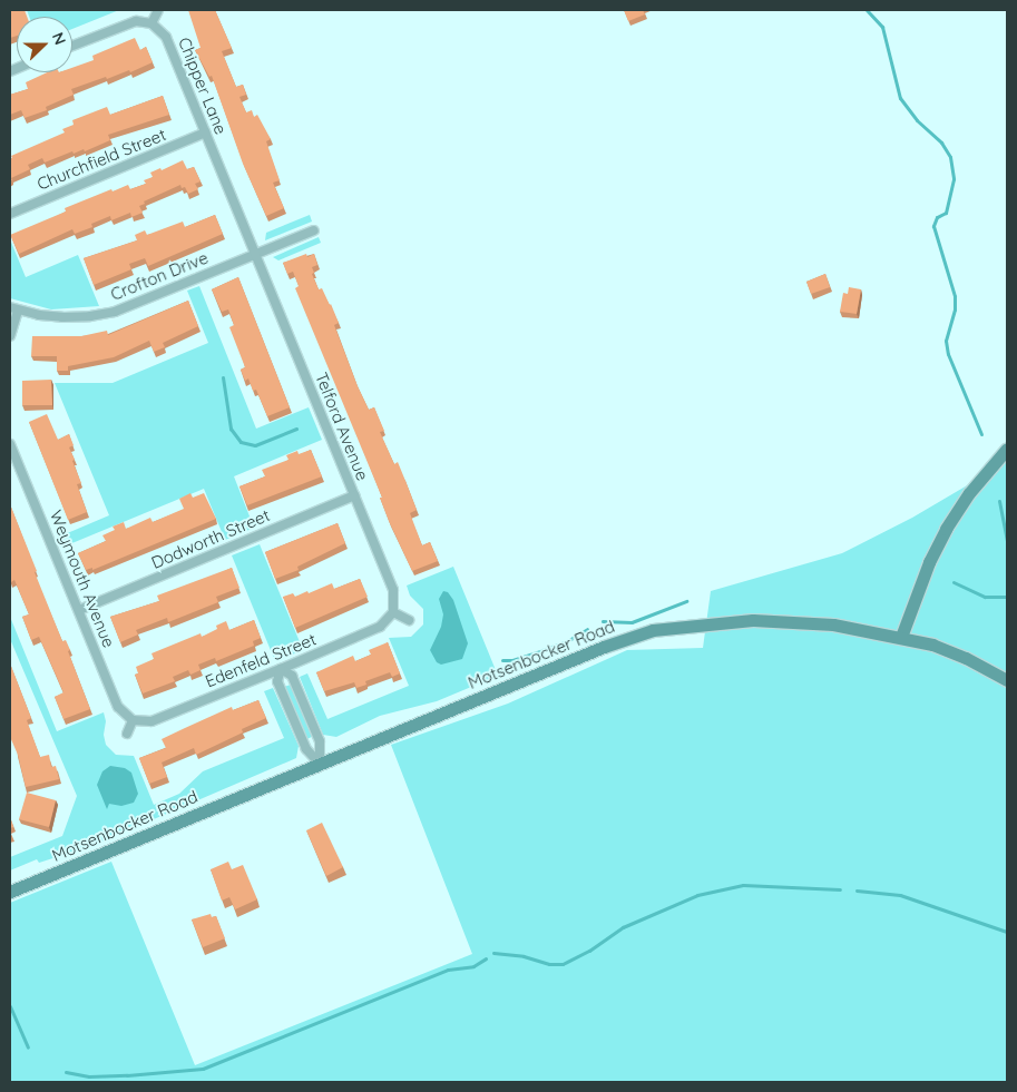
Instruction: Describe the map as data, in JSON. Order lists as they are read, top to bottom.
{
  "streets": {
    "main road": ["Motsenbocker Road"],
    "street": [
      "Chipper Lane",
      "Churchfield Street",
      "Crofton Drive",
      "Telford Avenue",
      "Dodworth Street",
      "Weymouth Avenue",
      "Edenfeld Street"
    ]
  },
  "crossings": [
    ["Chipper Lane", "Churchfield Street"],
    ["Chipper Lane", "Crofton Drive"],
    ["Chipper Lane", "Telford Avenue"],
    ["Crofton Drive", "Telford Avenue"],
    ["Telford Avenue", "Dodworth Street"],
    ["Telford Avenue", "Edenfeld Street"],
    ["Dodworth Street", "Weymouth Avenue"],
    ["Weymouth Avenue", "Edenfeld Street"]
  ],
  "north": "right"
}
